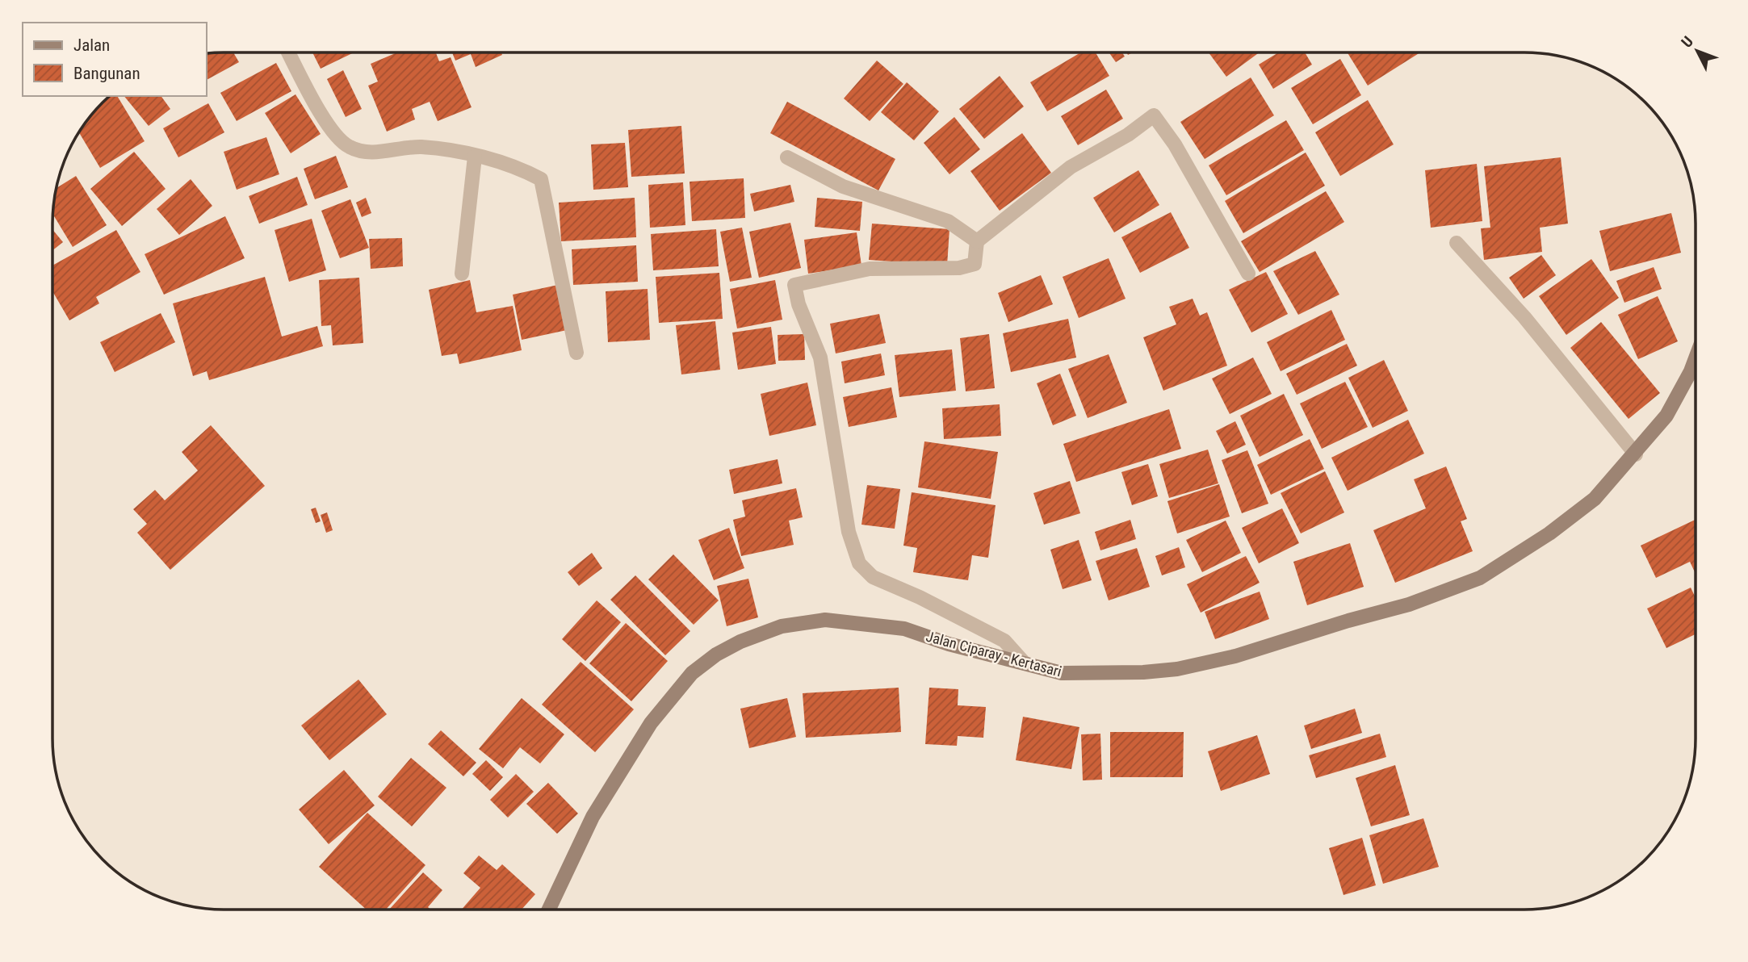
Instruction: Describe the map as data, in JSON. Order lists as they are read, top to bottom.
{
  "streets": {
    "main road": ["Jalan Ciparay - Kertasari"]
  },
  "legend": ["Jalan", "Bangunan"],
  "north": "top left"
}
